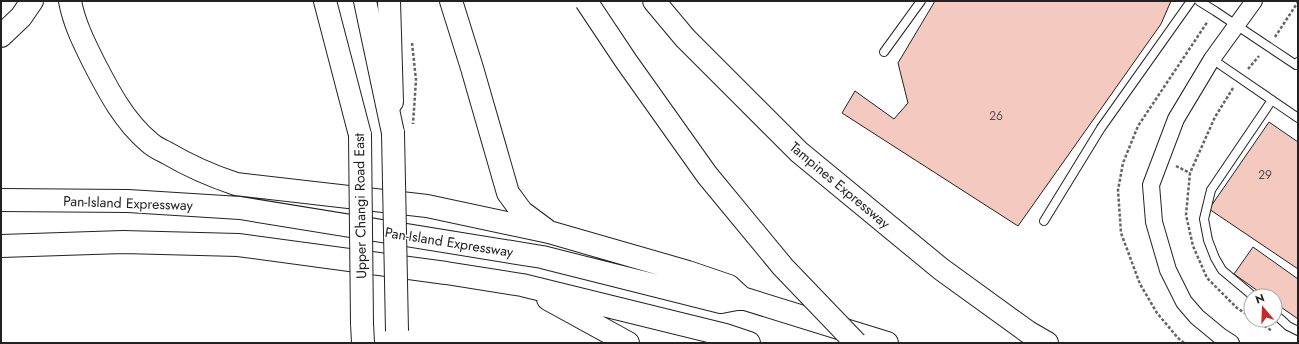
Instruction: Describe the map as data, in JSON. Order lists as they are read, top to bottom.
{
  "streets": {
    "main road": ["Tampines Expressway", "Pan-Island Expressway", "Upper Changi Road East"]
  },
  "house_numbers": ["26", "29"],
  "north": "top"
}
